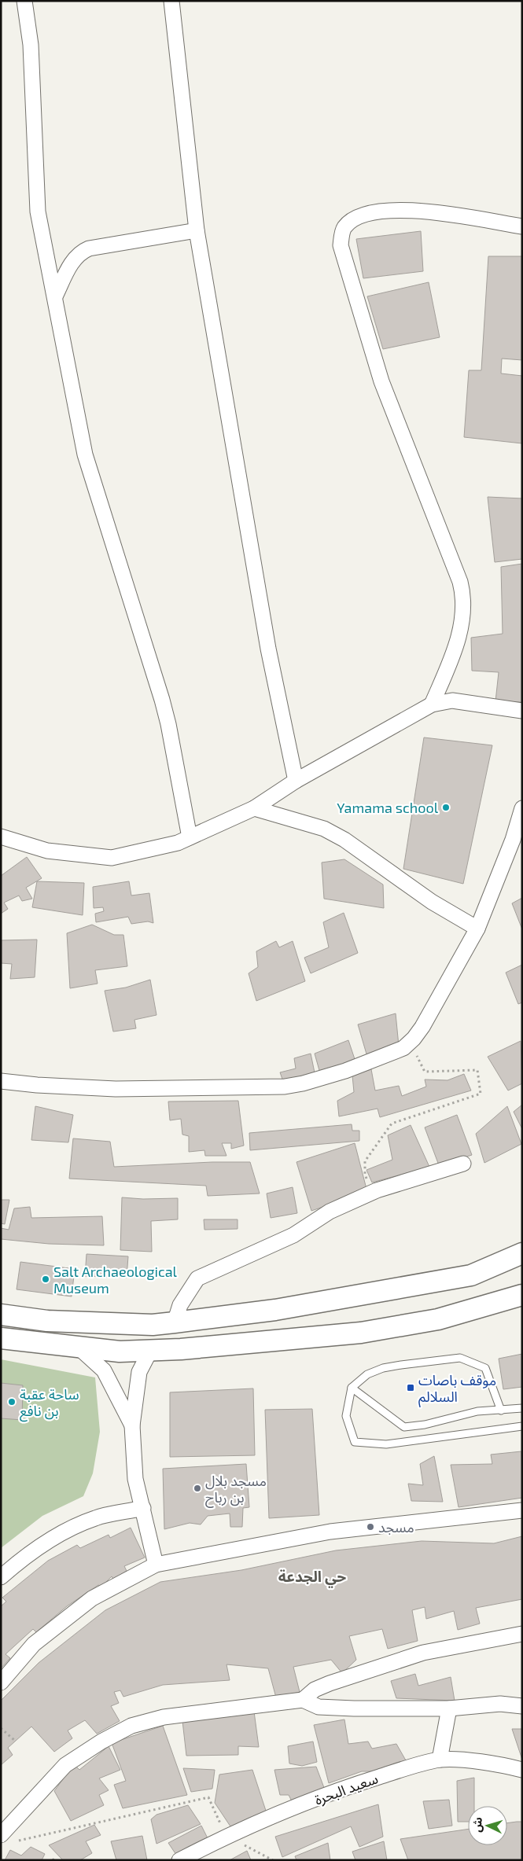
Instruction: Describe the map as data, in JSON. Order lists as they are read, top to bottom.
{
  "streets": {
    "street": ["سعيد البحرة"]
  },
  "districts": ["حي الجدعة"],
  "places": {
    "other": [
      "Yamama school",
      "Salt Archaeological Museum",
      "ساحة عقبة بن نافع",
      "مسجد بلال بن رباح",
      "مسجد"
    ],
    "transit": ["موقف باصات السلالم"]
  },
  "north": "left"
}
